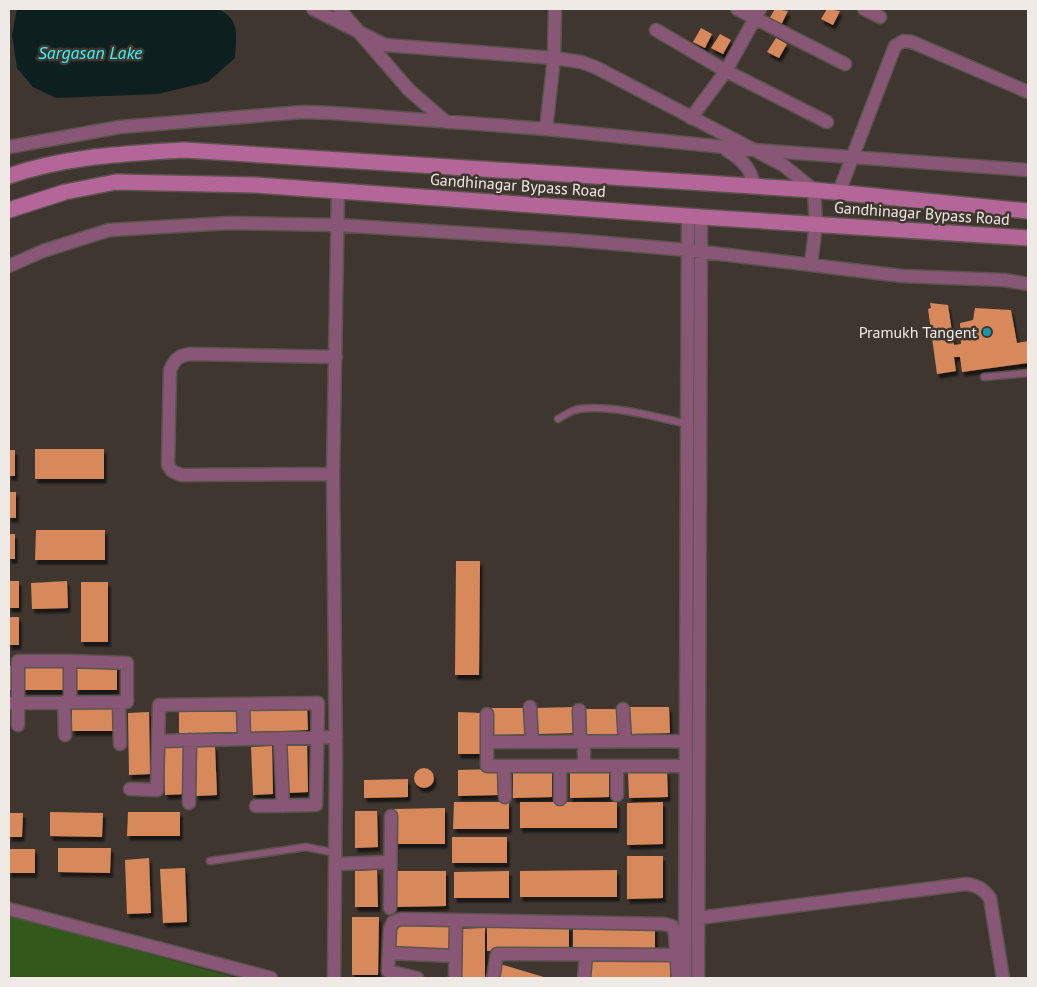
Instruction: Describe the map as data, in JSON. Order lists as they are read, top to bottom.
{
  "streets": {
    "main road": ["Gandhinagar Bypass Road"]
  },
  "water": ["Sargasan Lake"],
  "places": ["Pramukh Tangent"]
}
